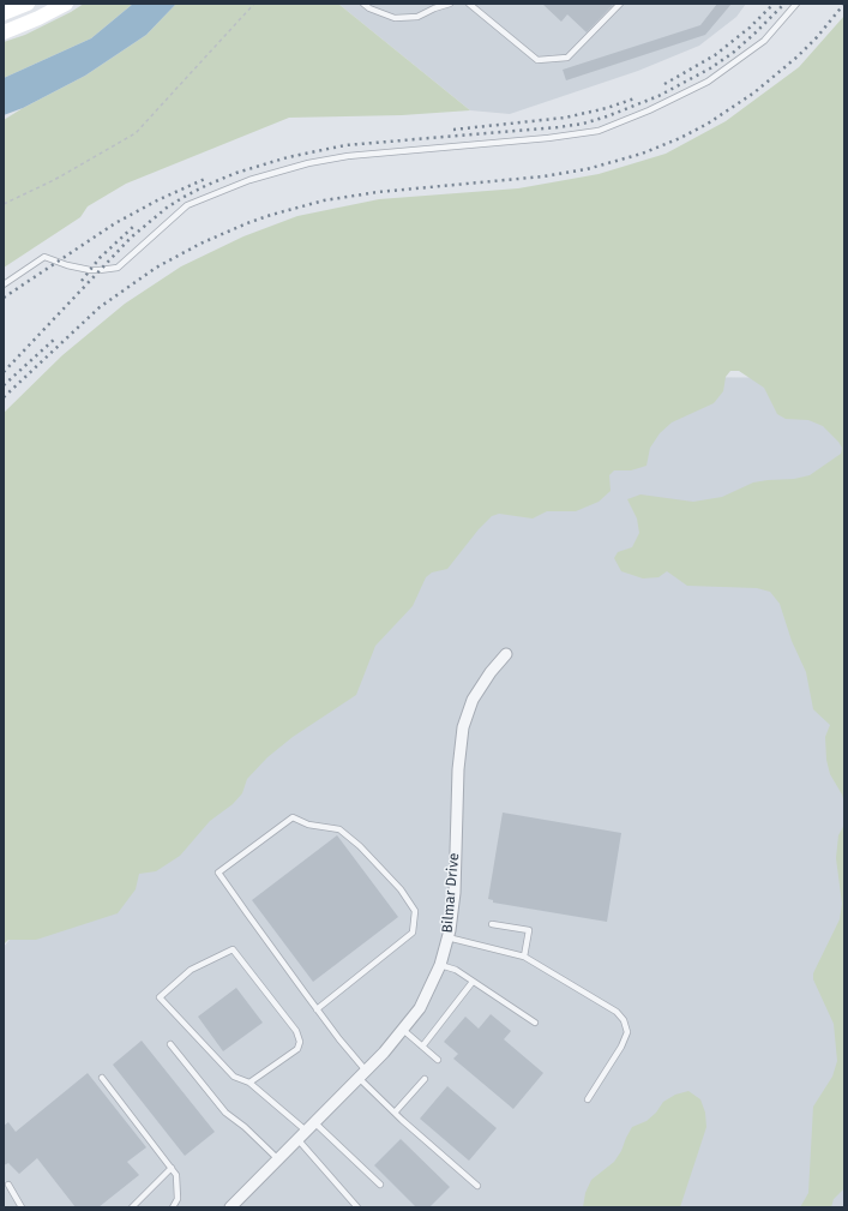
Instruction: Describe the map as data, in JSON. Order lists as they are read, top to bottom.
{
  "streets": {
    "street": ["Bilmar Drive"]
  }
}
